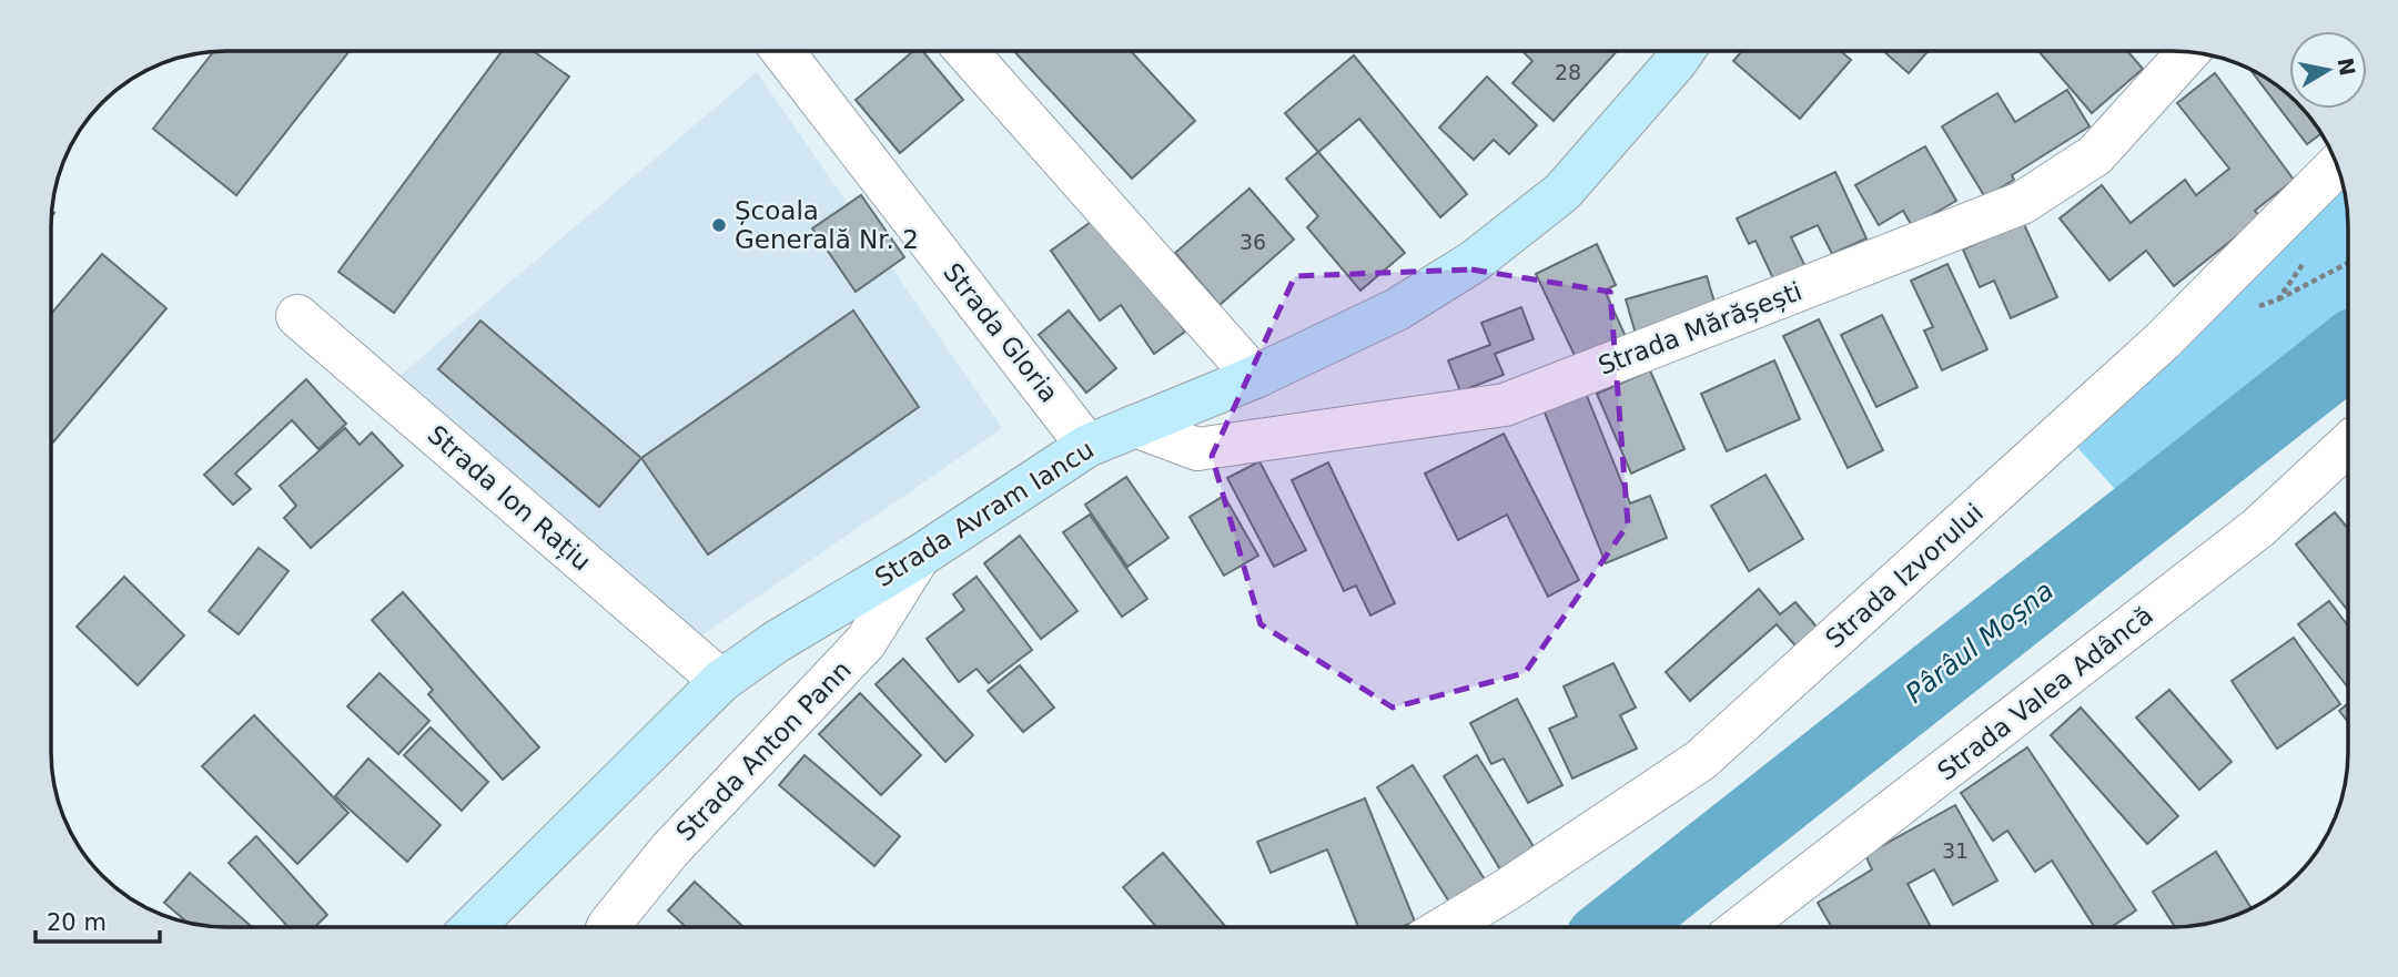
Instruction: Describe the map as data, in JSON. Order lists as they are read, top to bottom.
{
  "streets": {
    "main road": ["Strada Avram Iancu"],
    "street": [
      "Strada Mărășești",
      "Strada Gloria",
      "Strada Ion Rațiu",
      "Strada Izvorului",
      "Strada Valea Adâncă",
      "Strada Anton Pann"
    ]
  },
  "crossings": [
    ["Strada Mărășești", "Strada Avram Iancu"],
    ["Strada Gloria", "Strada Avram Iancu"],
    ["Strada Ion Rațiu", "Strada Avram Iancu"],
    ["Strada Avram Iancu", "Strada Anton Pann"]
  ],
  "water": ["Pârâul Moșna"],
  "places": ["Școala Generală Nr. 2"],
  "house_numbers": ["28", "36", "31"],
  "scale_bar": "20 m",
  "north": "right"
}
